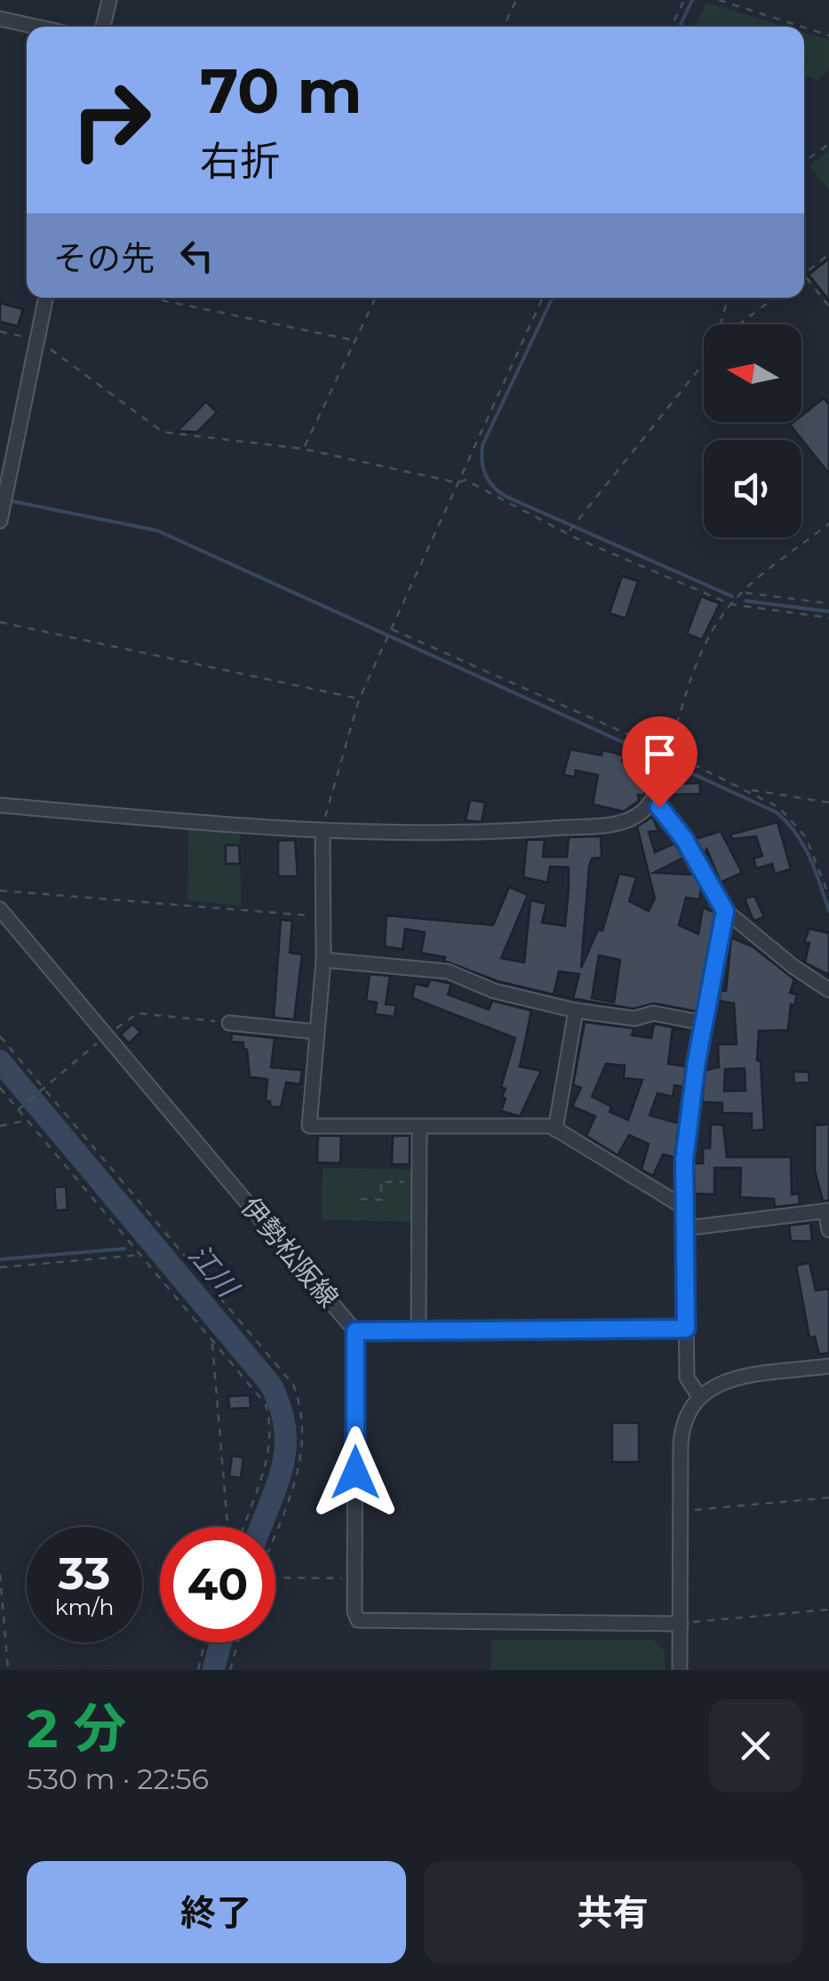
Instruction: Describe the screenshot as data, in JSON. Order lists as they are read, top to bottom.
{
  "streets": {
    "street": ["伊勢松阪線"]
  },
  "water": ["江川"],
  "north": "left",
  "page": {
    "turn": ["70 m", "右折"],
    "then": "その先",
    "speed": "33 km/h",
    "limit": "40",
    "heading": ["2 分", "530 m · 22:56"],
    "buttons": ["終了", "共有"]
  }
}
